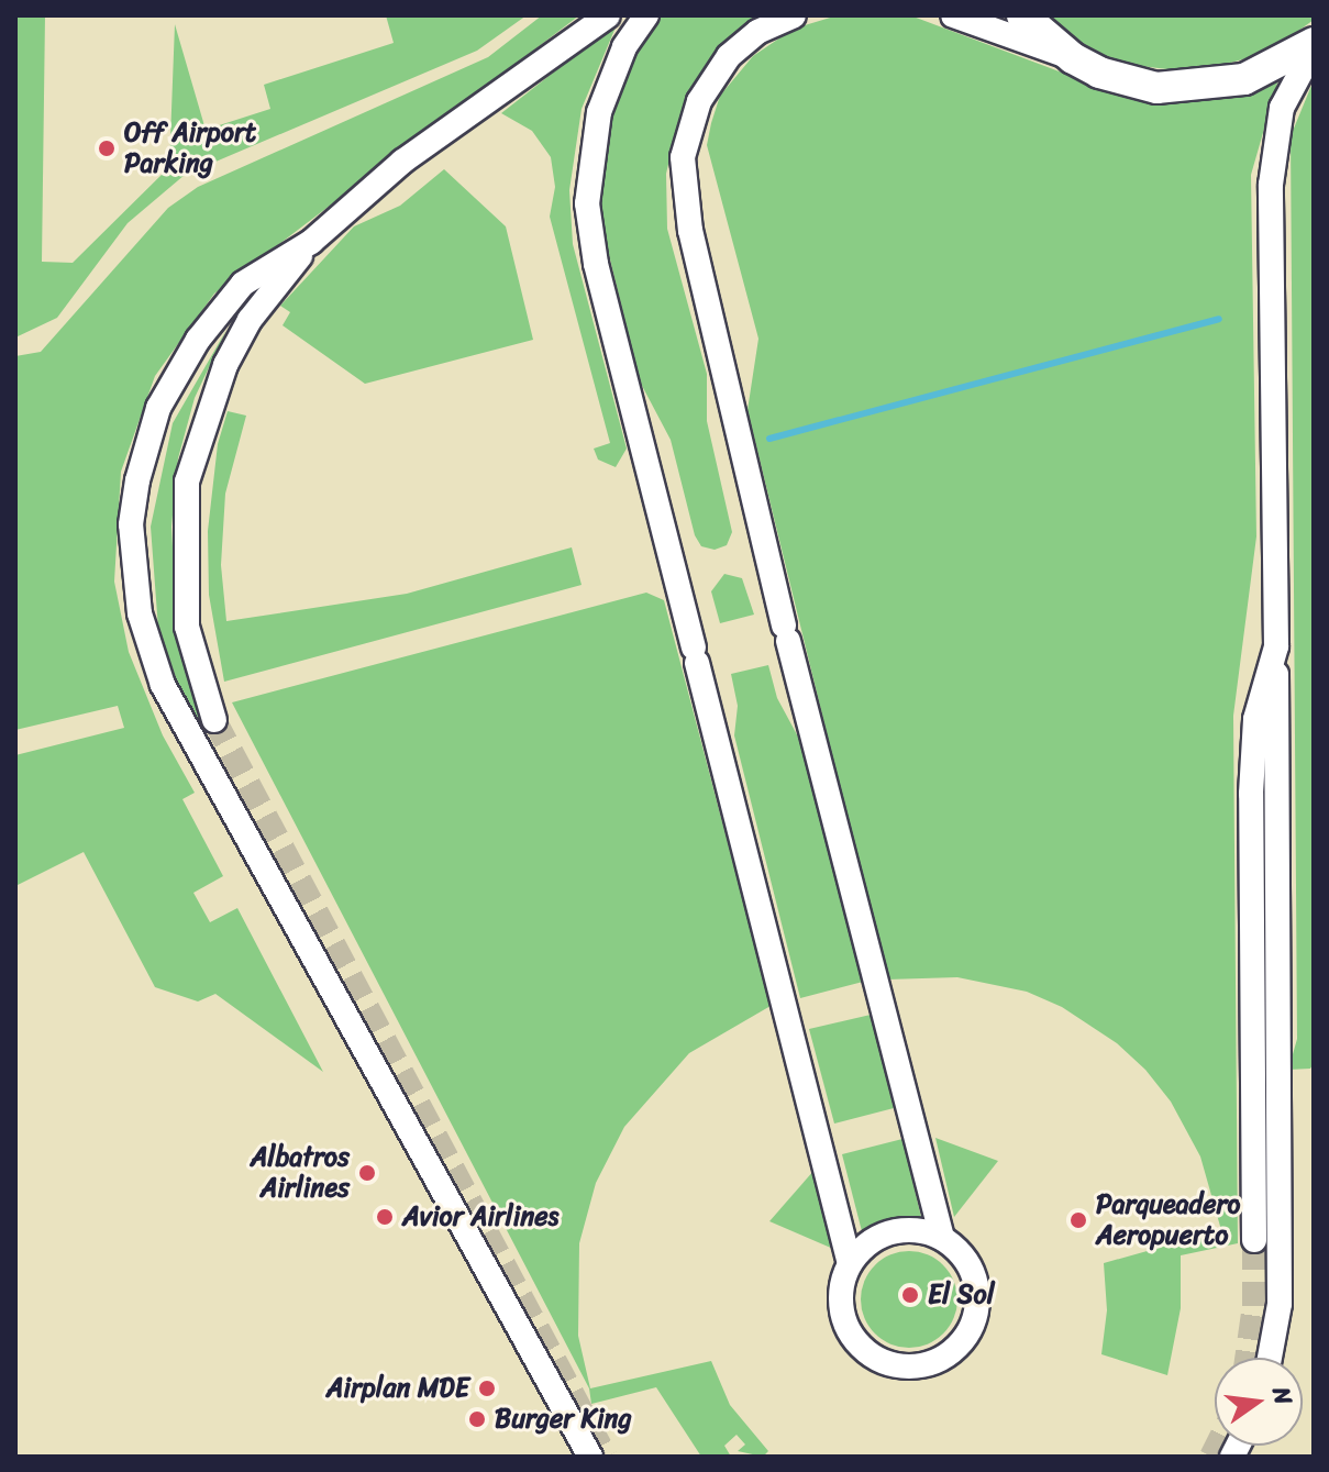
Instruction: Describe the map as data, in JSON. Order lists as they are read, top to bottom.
{
  "places": [
    "Off Airport Parking",
    "Albatros Airlines",
    "Avior Airlines",
    "Parqueadero Aeropuerto",
    "El Sol",
    "Airplan MDE",
    "Burger King"
  ],
  "north": "right"
}
